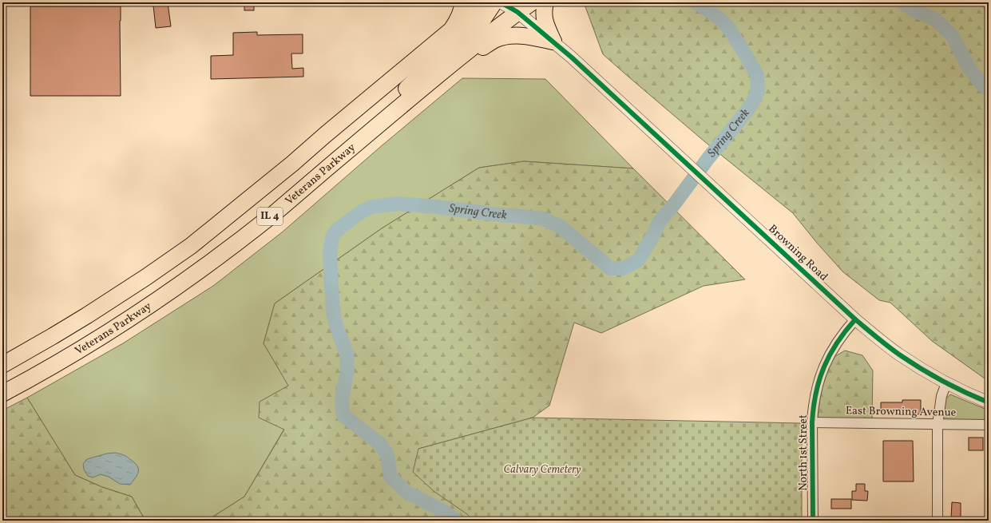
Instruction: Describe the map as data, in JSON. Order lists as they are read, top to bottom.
{
  "streets": {
    "highway": ["Veterans Parkway", "IL 4"],
    "street": ["Browning Road", "East Browning Avenue", "North 1st Street"]
  },
  "crossings": [
    ["Veterans Parkway", "Browning Road"],
    ["Browning Road", "North 1st Street"],
    ["East Browning Avenue", "North 1st Street"]
  ],
  "water": ["Spring Creek"],
  "parks": ["Calvary Cemetery"]
}
